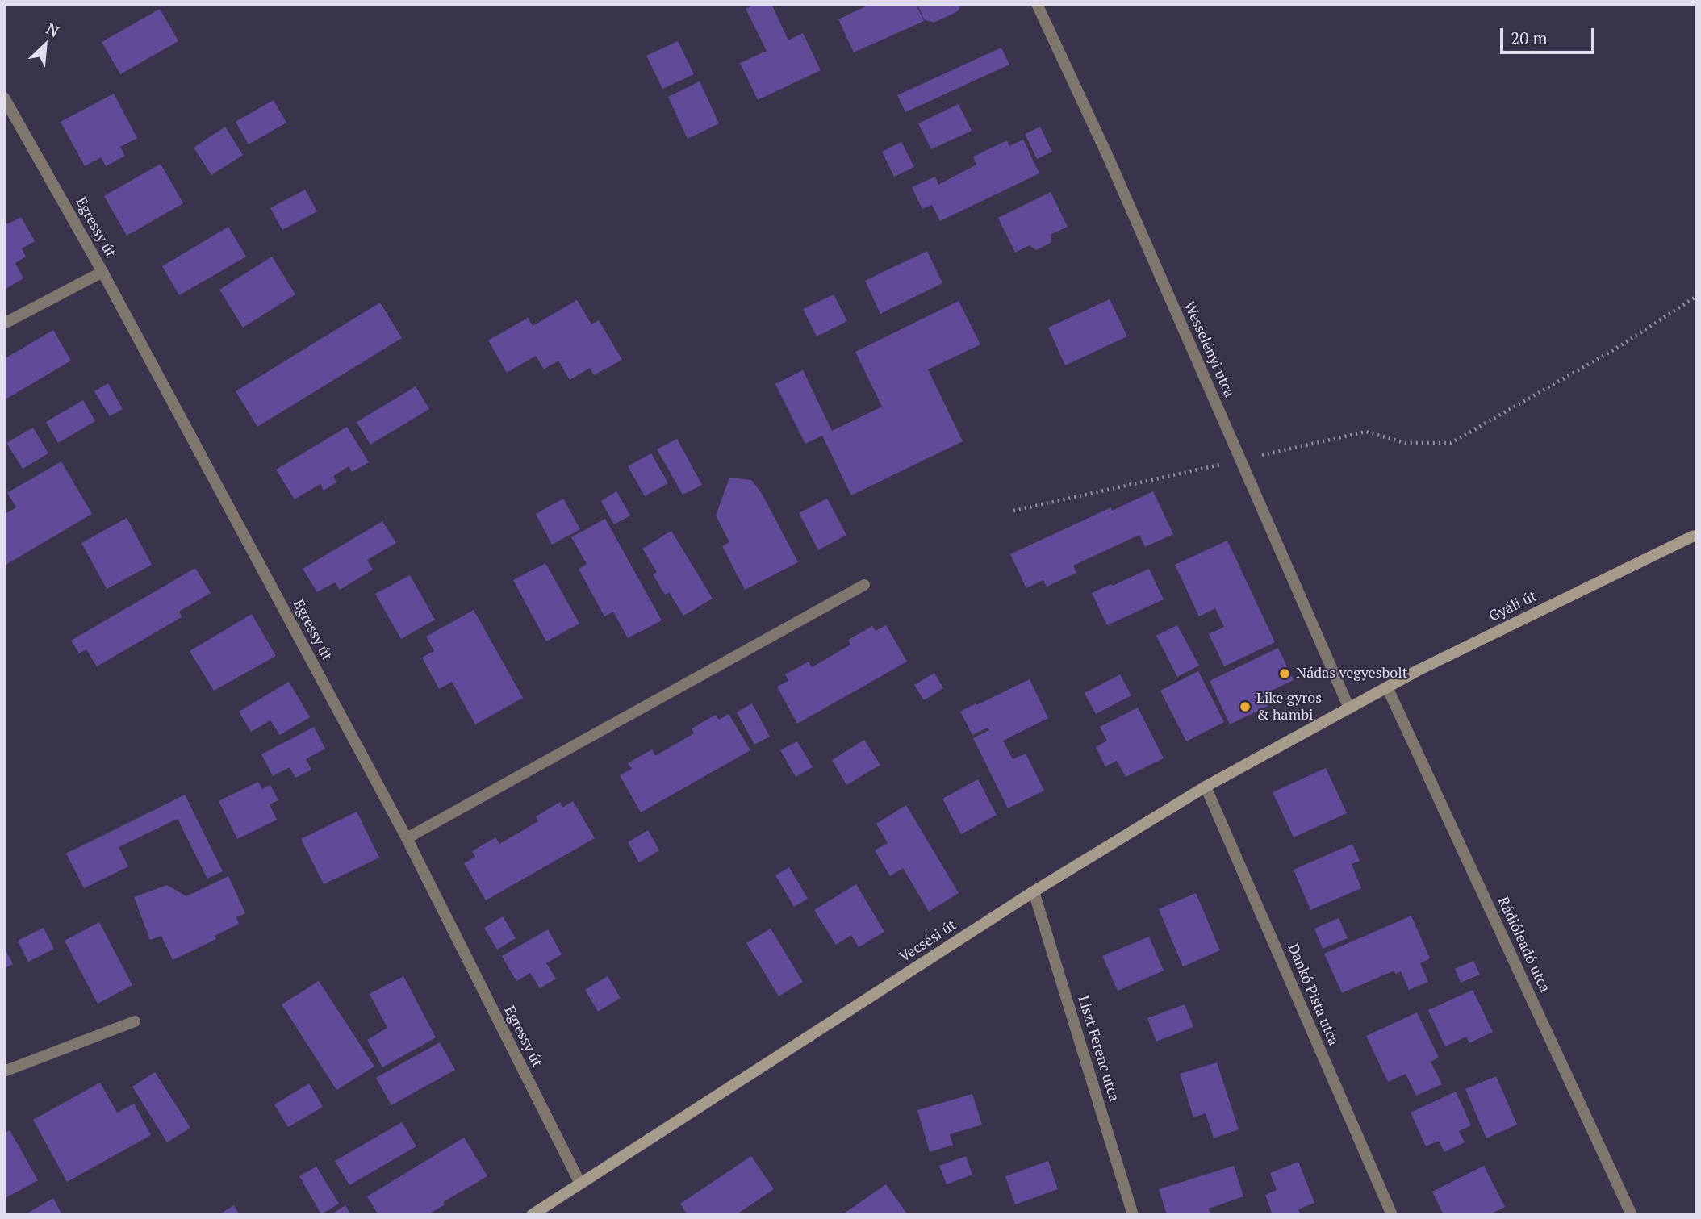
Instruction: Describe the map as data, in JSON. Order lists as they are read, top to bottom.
{
  "streets": {
    "main road": ["Gyáli út", "Vecsési út"],
    "street": [
      "Egressy út",
      "Wesselényi utca",
      "Rádióleadó utca",
      "Dankó Pista utca",
      "Liszt Ferenc utca"
    ]
  },
  "crossings": [
    ["Egressy út", "Vecsési út"],
    ["Wesselényi utca", "Gyáli út"],
    ["Wesselényi utca", "Vecsési út"],
    ["Gyáli út", "Vecsési út"],
    ["Gyáli út", "Rádióleadó utca"],
    ["Vecsési út", "Dankó Pista utca"],
    ["Vecsési út", "Liszt Ferenc utca"]
  ],
  "places": ["Nádas vegyesbolt", "Like gyros & hambi"],
  "scale_bar": "20 m",
  "north": "top right"
}
